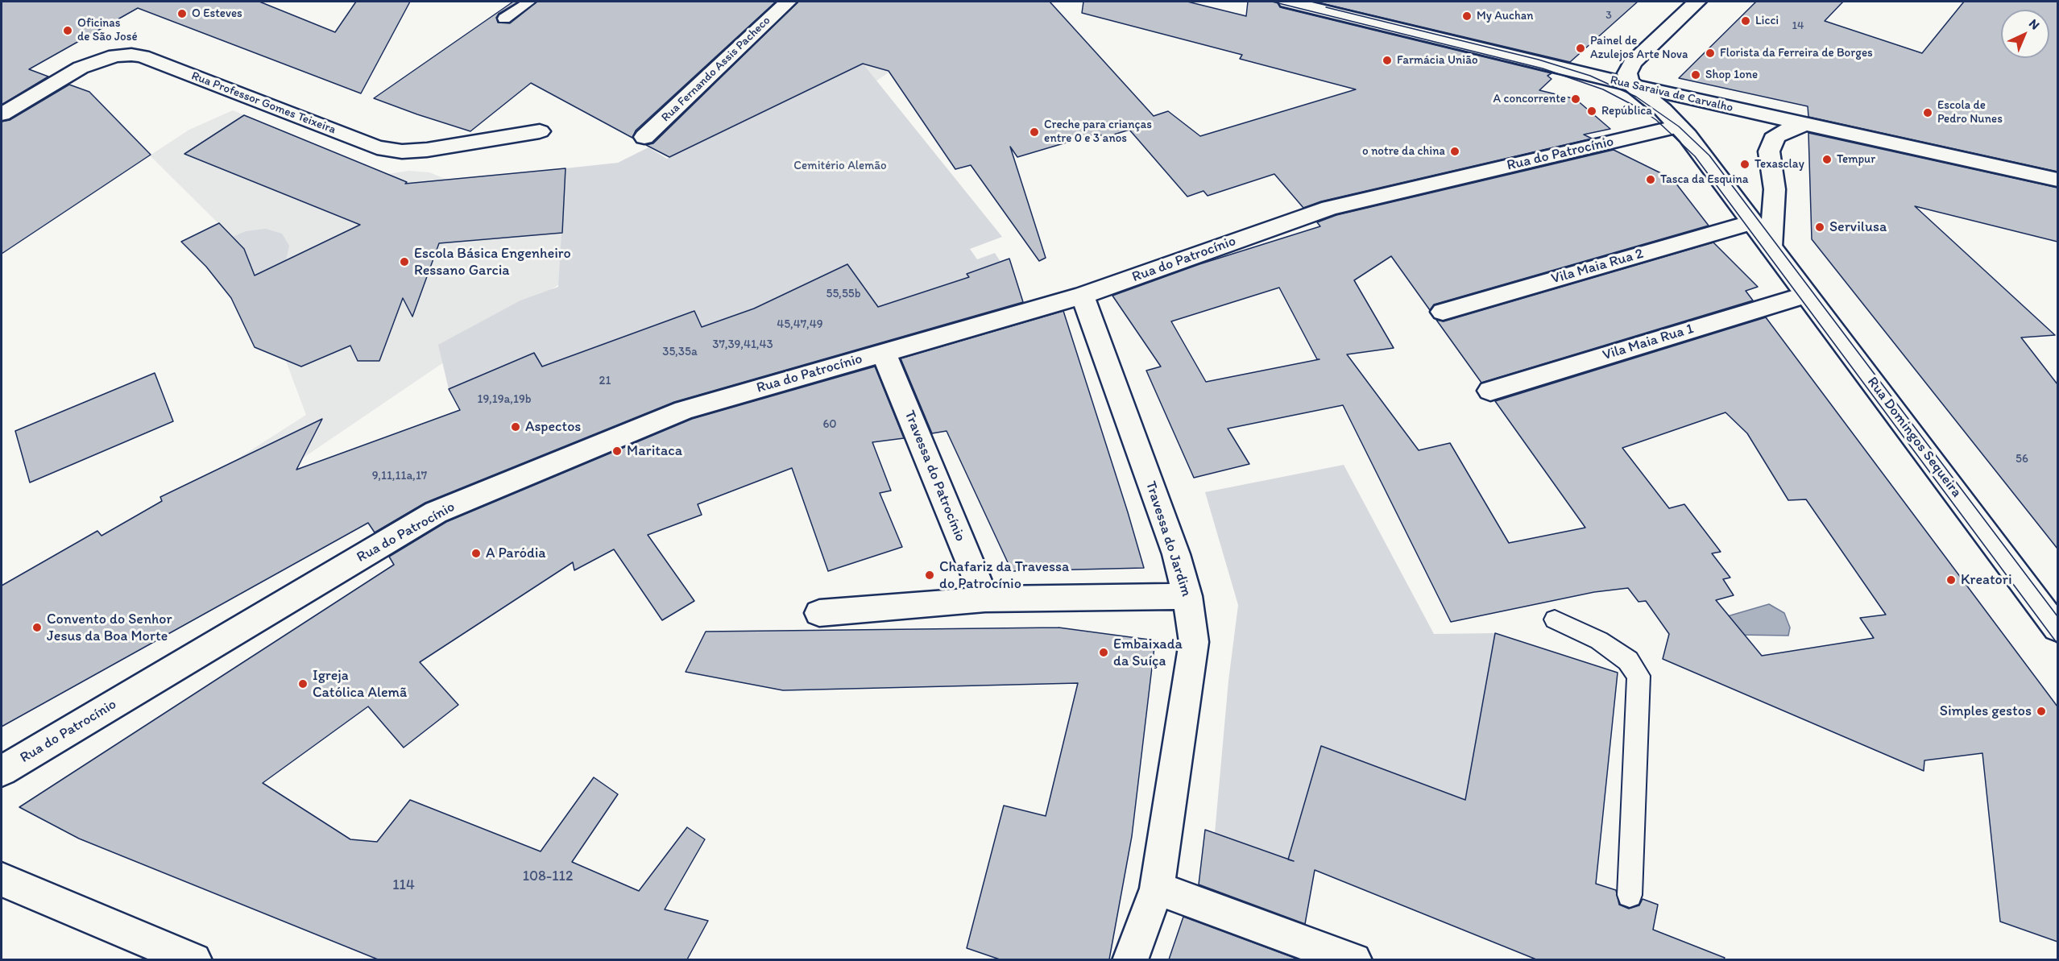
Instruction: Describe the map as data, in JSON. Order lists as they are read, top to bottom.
{
  "streets": {
    "street": [
      "Rua Fernando Assis Pacheco",
      "Rua Saraiva de Carvalho",
      "Rua Professor Gomes Teixeira",
      "Rua do Patrocínio",
      "Vila Maia Rua 2",
      "Vila Maia Rua 1",
      "Rua Domingos Sequeira",
      "Travessa do Patrocínio",
      "Travessa do Jardim"
    ]
  },
  "crossings": [
    ["Rua Saraiva de Carvalho", "Rua Domingos Sequeira"],
    ["Rua do Patrocínio", "Rua Domingos Sequeira"],
    ["Rua do Patrocínio", "Travessa do Patrocínio"],
    ["Rua do Patrocínio", "Travessa do Jardim"],
    ["Vila Maia Rua 2", "Rua Domingos Sequeira"],
    ["Vila Maia Rua 1", "Rua Domingos Sequeira"]
  ],
  "parks": ["Cemitério Alemão"],
  "places": [
    "O Esteves",
    "My Auchan",
    "Licci",
    "Oficinas de São José",
    "Painel de Azulejos Arte Nova",
    "Florista da Ferreira de Borges",
    "Farmácia União",
    "Shop 1one",
    "A concorrente",
    "República",
    "Escola de Pedro Nunes",
    "Creche para crianças entre 0 e 3 anos",
    "o notre da china",
    "Tempur",
    "Texasclay",
    "Tasca da Esquina",
    "Servilusa",
    "Escola Básica Engenheiro Ressano Garcia",
    "Aspectos",
    "Maritaca",
    "A Paródia",
    "Chafariz da Travessa do Patrocínio",
    "Kreatori",
    "Convento do Senhor Jesus da Boa Morte",
    "Embaixada da Suíça",
    "Igreja Católica Alemã",
    "Simples gestos"
  ],
  "house_numbers": [
    "3",
    "14",
    "55,55b",
    "45,47,49",
    "37,39,41,43",
    "35,35a",
    "21",
    "19,19a,19b",
    "60",
    "56",
    "9,11,11a,17",
    "108-112",
    "114"
  ],
  "north": "top right"
}
